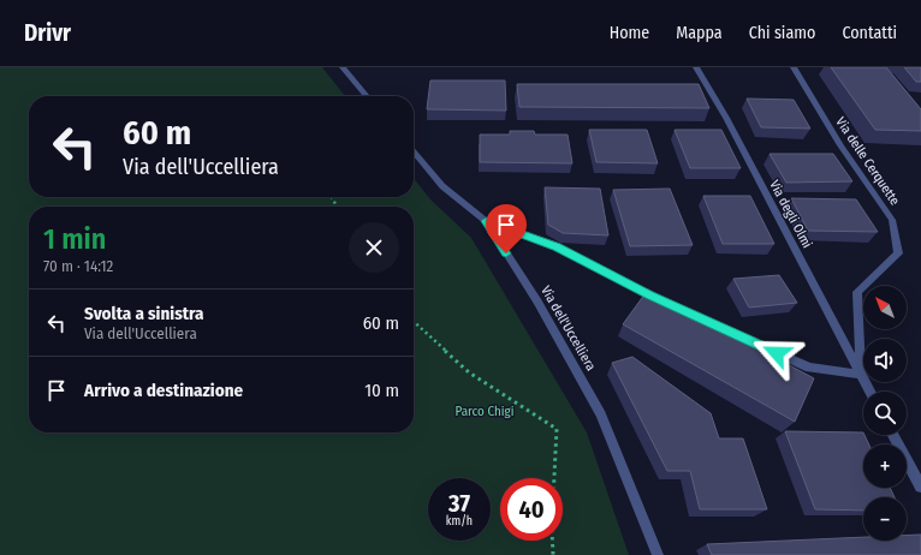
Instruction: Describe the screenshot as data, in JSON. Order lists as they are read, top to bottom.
{
  "streets": {
    "street": ["Via delle Cerquette", "Via degli Olmi", "Via dell'Uccelliera"]
  },
  "crossings": [
    ["Via delle Cerquette", "Via degli Olmi"]
  ],
  "parks": ["Parco Chigi"],
  "north": "top left",
  "page": {
    "header": "Drivr",
    "nav": [
      "Home",
      "Mappa",
      "Chi siamo",
      "Contatti"
    ],
    "turn": ["60 m", "Via dell'Uccelliera"],
    "heading": ["1 min", "70 m · 14:12"],
    "map_buttons": ["+", "−"],
    "list": [
      {
        "name": "Svolta a sinistra",
        "note": "Via dell'Uccelliera",
        "value": "60 m"
      },
      {
        "name": "Arrivo a destinazione",
        "value": "10 m"
      }
    ],
    "speed": "37 km/h",
    "limit": "40"
  }
}
